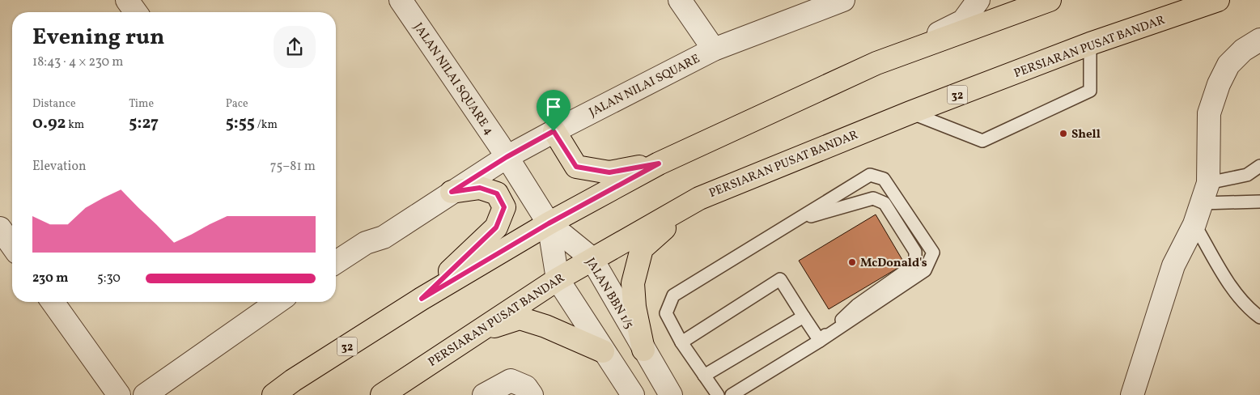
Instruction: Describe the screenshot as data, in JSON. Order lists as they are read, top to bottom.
{
  "streets": {
    "main road": ["PERSIARAN PUSAT BANDAR", "32"],
    "street": ["JALAN NILAI SQUARE 4", "JALAN NILAI SQUARE", "JALAN BBN 1/5"]
  },
  "crossings": [
    ["PERSIARAN PUSAT BANDAR", "JALAN BBN 1/5"],
    ["JALAN NILAI SQUARE 4", "JALAN NILAI SQUARE"],
    ["JALAN NILAI SQUARE 4", "32"],
    ["JALAN NILAI SQUARE 4", "JALAN BBN 1/5"],
    ["32", "JALAN BBN 1/5"]
  ],
  "places": ["Shell", "McDonald's"],
  "page": {
    "heading": ["Evening run", "18:43 · 4 × 230 m"],
    "stats": [
      ["Distance", "0.92 km"],
      ["Time", "5:27"],
      ["Pace", "5:55 /km"]
    ],
    "chart": ["Elevation", "75–81 m"],
    "list": [
      {
        "name": "230 m",
        "note": "5:30"
      }
    ]
  }
}
